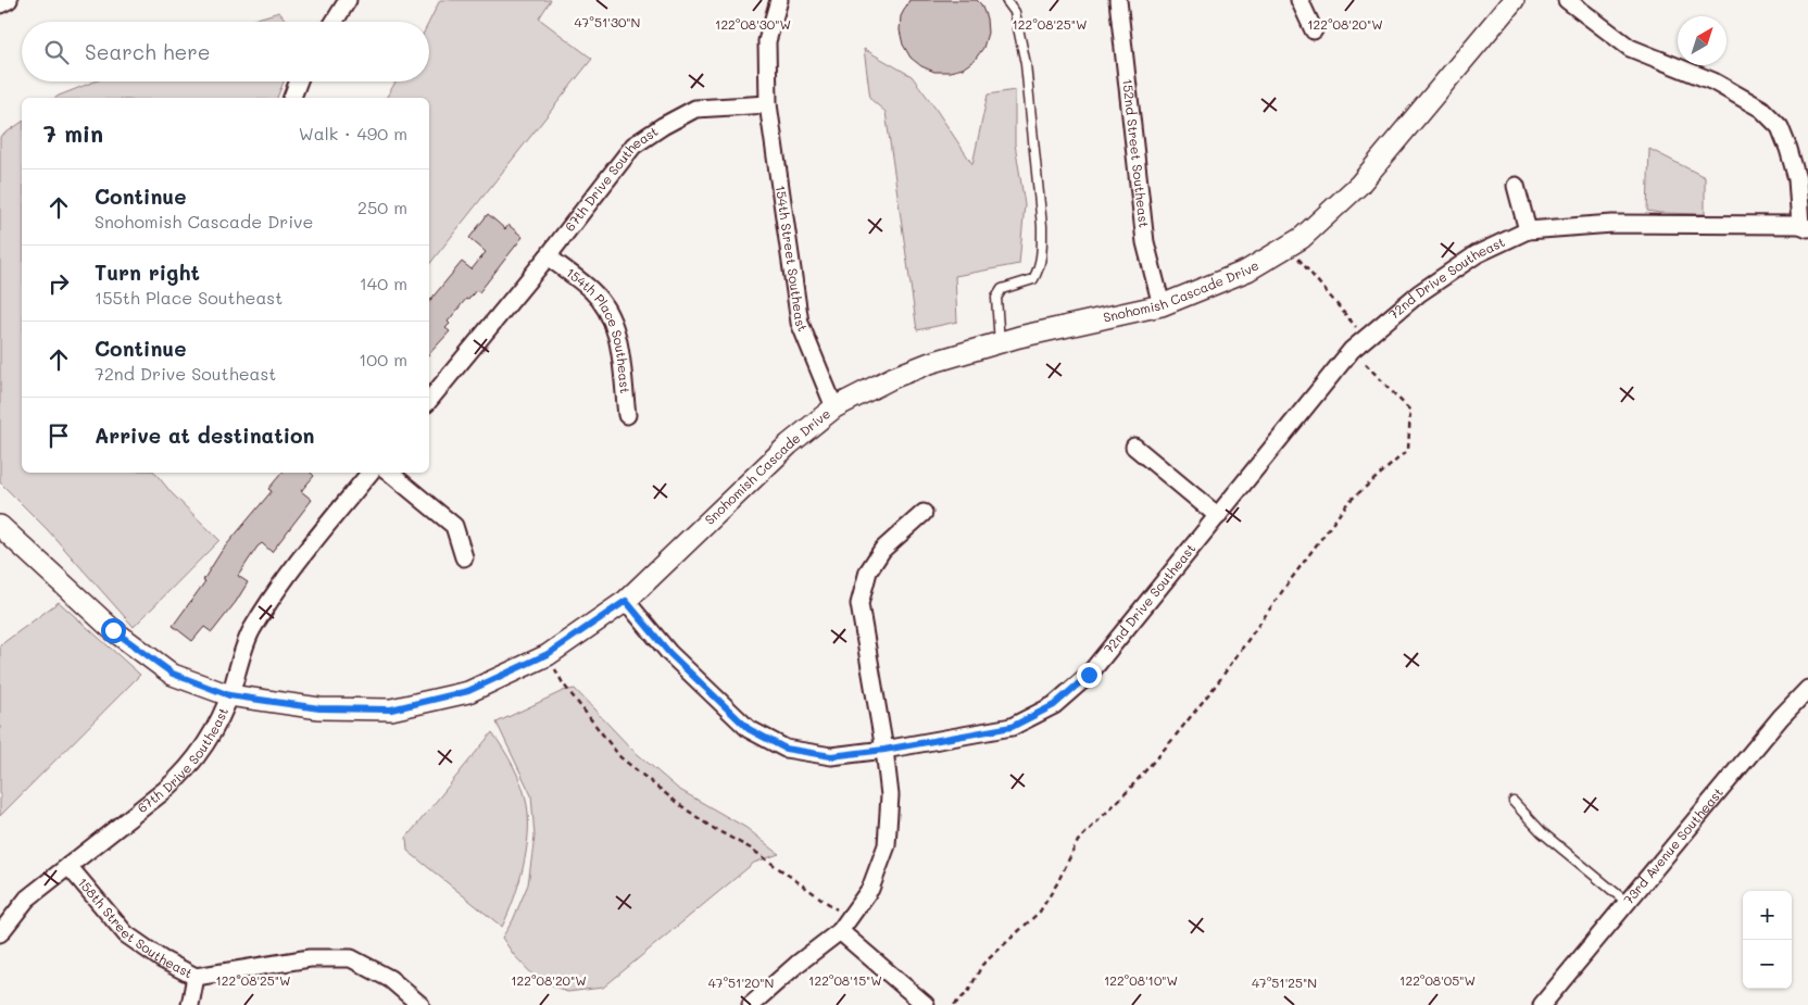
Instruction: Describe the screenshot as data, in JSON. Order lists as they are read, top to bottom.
{
  "streets": {
    "street": [
      "152nd Street Southeast",
      "67th Drive Southeast",
      "154th Street Southeast",
      "72nd Drive Southeast",
      "Snohomish Cascade Drive",
      "154th Place Southeast",
      "73rd Avenue Southeast",
      "158th Street Southeast"
    ]
  },
  "crossings": [
    ["152nd Street Southeast", "Snohomish Cascade Drive"],
    ["67th Drive Southeast", "154th Street Southeast"],
    ["67th Drive Southeast", "Snohomish Cascade Drive"],
    ["67th Drive Southeast", "154th Place Southeast"],
    ["67th Drive Southeast", "158th Street Southeast"],
    ["154th Street Southeast", "Snohomish Cascade Drive"],
    ["72nd Drive Southeast", "Snohomish Cascade Drive"]
  ],
  "north": "top right",
  "page": {
    "search": "Search here",
    "heading": ["7 min", "Walk · 490 m"],
    "list": [
      ["Continue", "Snohomish Cascade Drive", "250 m"],
      ["Turn right", "155th Place Southeast", "140 m"],
      ["Continue", "72nd Drive Southeast", "100 m"],
      "Arrive at destination"
    ],
    "map_buttons": ["+", "−"]
  },
  "coordinates": [
    "47°51'30\"N",
    "122°08'30\"W",
    "122°08'25\"W",
    "122°08'20\"W",
    "122°08'15\"W",
    "122°08'10\"W",
    "122°08'05\"W",
    "47°51'20\"N",
    "47°51'25\"N"
  ]
}
